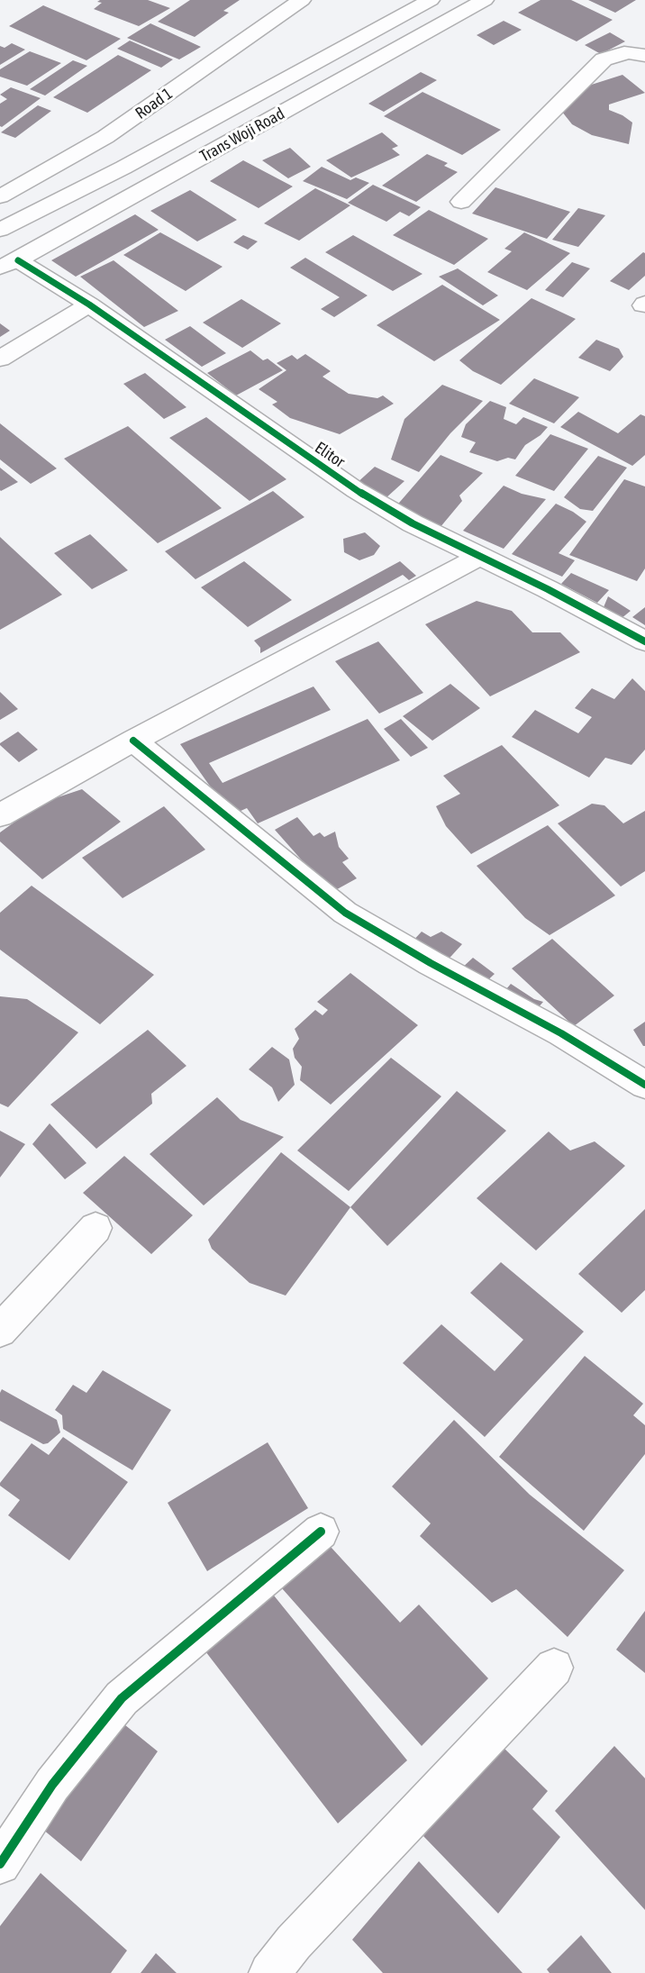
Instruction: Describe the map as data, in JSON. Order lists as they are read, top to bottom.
{
  "streets": {
    "street": ["Road 1", "Trans Woji Road", "Elitor"]
  },
  "crossings": [
    ["Trans Woji Road", "Elitor"]
  ]
}
